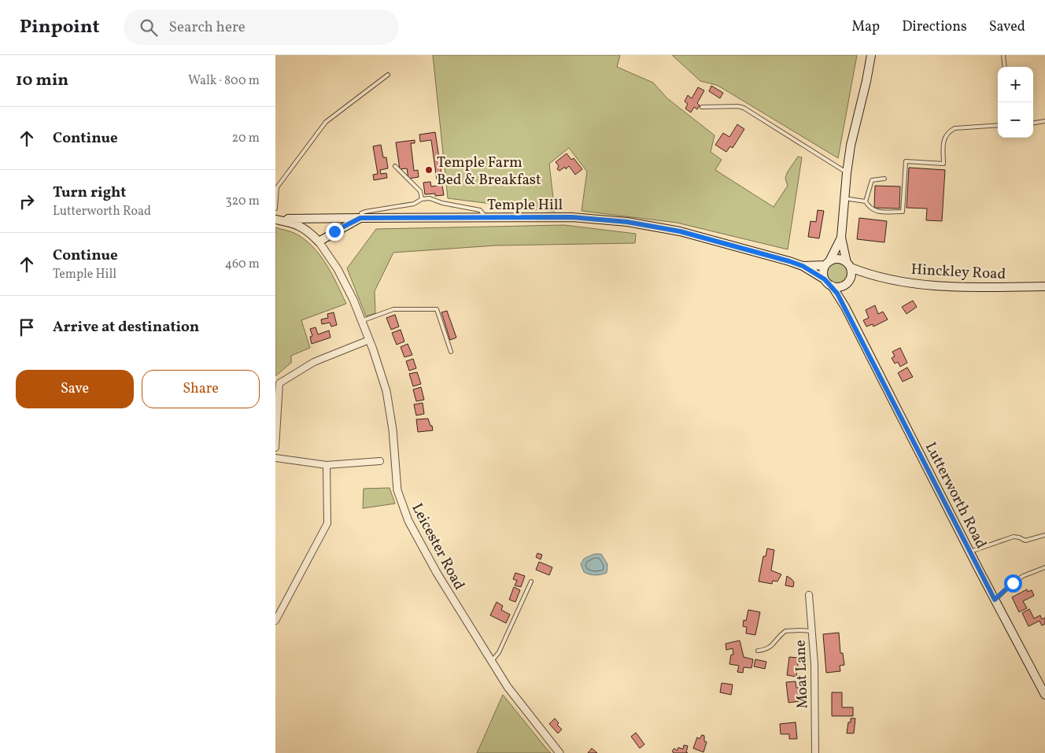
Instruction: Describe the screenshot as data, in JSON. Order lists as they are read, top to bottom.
{
  "streets": {
    "main road": ["Temple Hill", "Hinckley Road", "Lutterworth Road"],
    "street": ["Leicester Road", "Moat Lane"]
  },
  "crossings": [
    ["Temple Hill", "Hinckley Road"],
    ["Temple Hill", "Lutterworth Road"],
    ["Temple Hill", "Leicester Road"],
    ["Hinckley Road", "Lutterworth Road"]
  ],
  "places": ["Temple Farm Bed & Breakfast"],
  "page": {
    "header": "Pinpoint",
    "search": "Search here",
    "nav": ["Map", "Directions", "Saved"],
    "heading": ["10 min", "Walk · 800 m"],
    "map_buttons": ["+", "−"],
    "list": [
      ["Continue", "20 m"],
      ["Turn right", "Lutterworth Road", "320 m"],
      ["Continue", "Temple Hill", "460 m"],
      "Arrive at destination"
    ],
    "buttons": ["Save", "Share"]
  }
}
